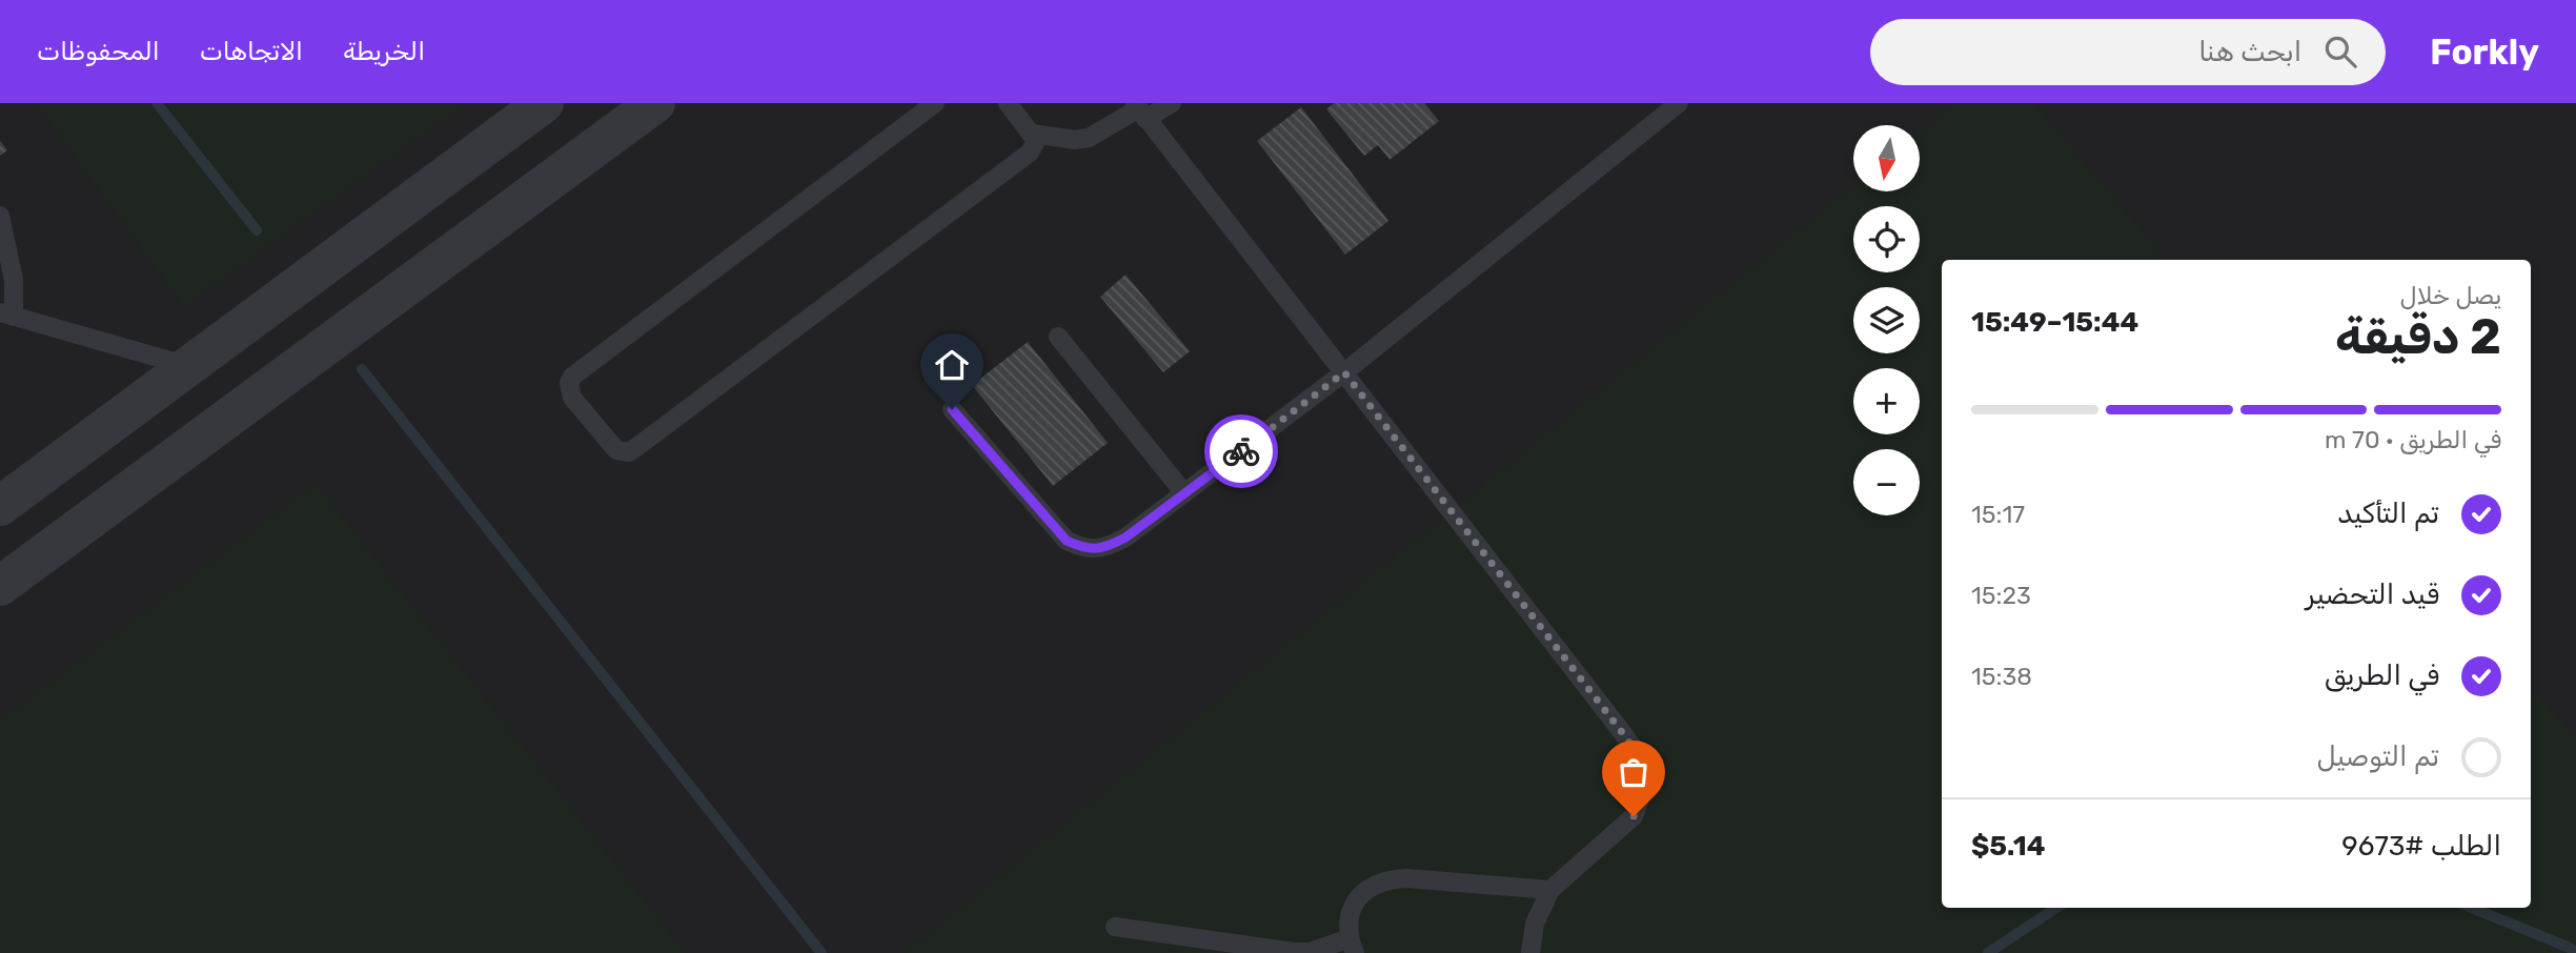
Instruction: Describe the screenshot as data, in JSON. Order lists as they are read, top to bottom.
{
  "north": "bottom",
  "page": {
    "header": "Forkly",
    "search": "ابحث هنا",
    "nav": ["الخريطة", "الاتجاهات", "المحفوظات"],
    "map_buttons": ["+", "−"],
    "heading": ["2 دقيقة", "يصل خلال", "15:44–15:49"],
    "panel": ["الطلب #9673", "$5.14"],
    "bar": "في الطريق · 70 m",
    "list": [
      ["تم التأكيد", "15:17"],
      ["قيد التحضير", "15:23"],
      ["في الطريق", "15:38"],
      "تم التوصيل"
    ]
  }
}
